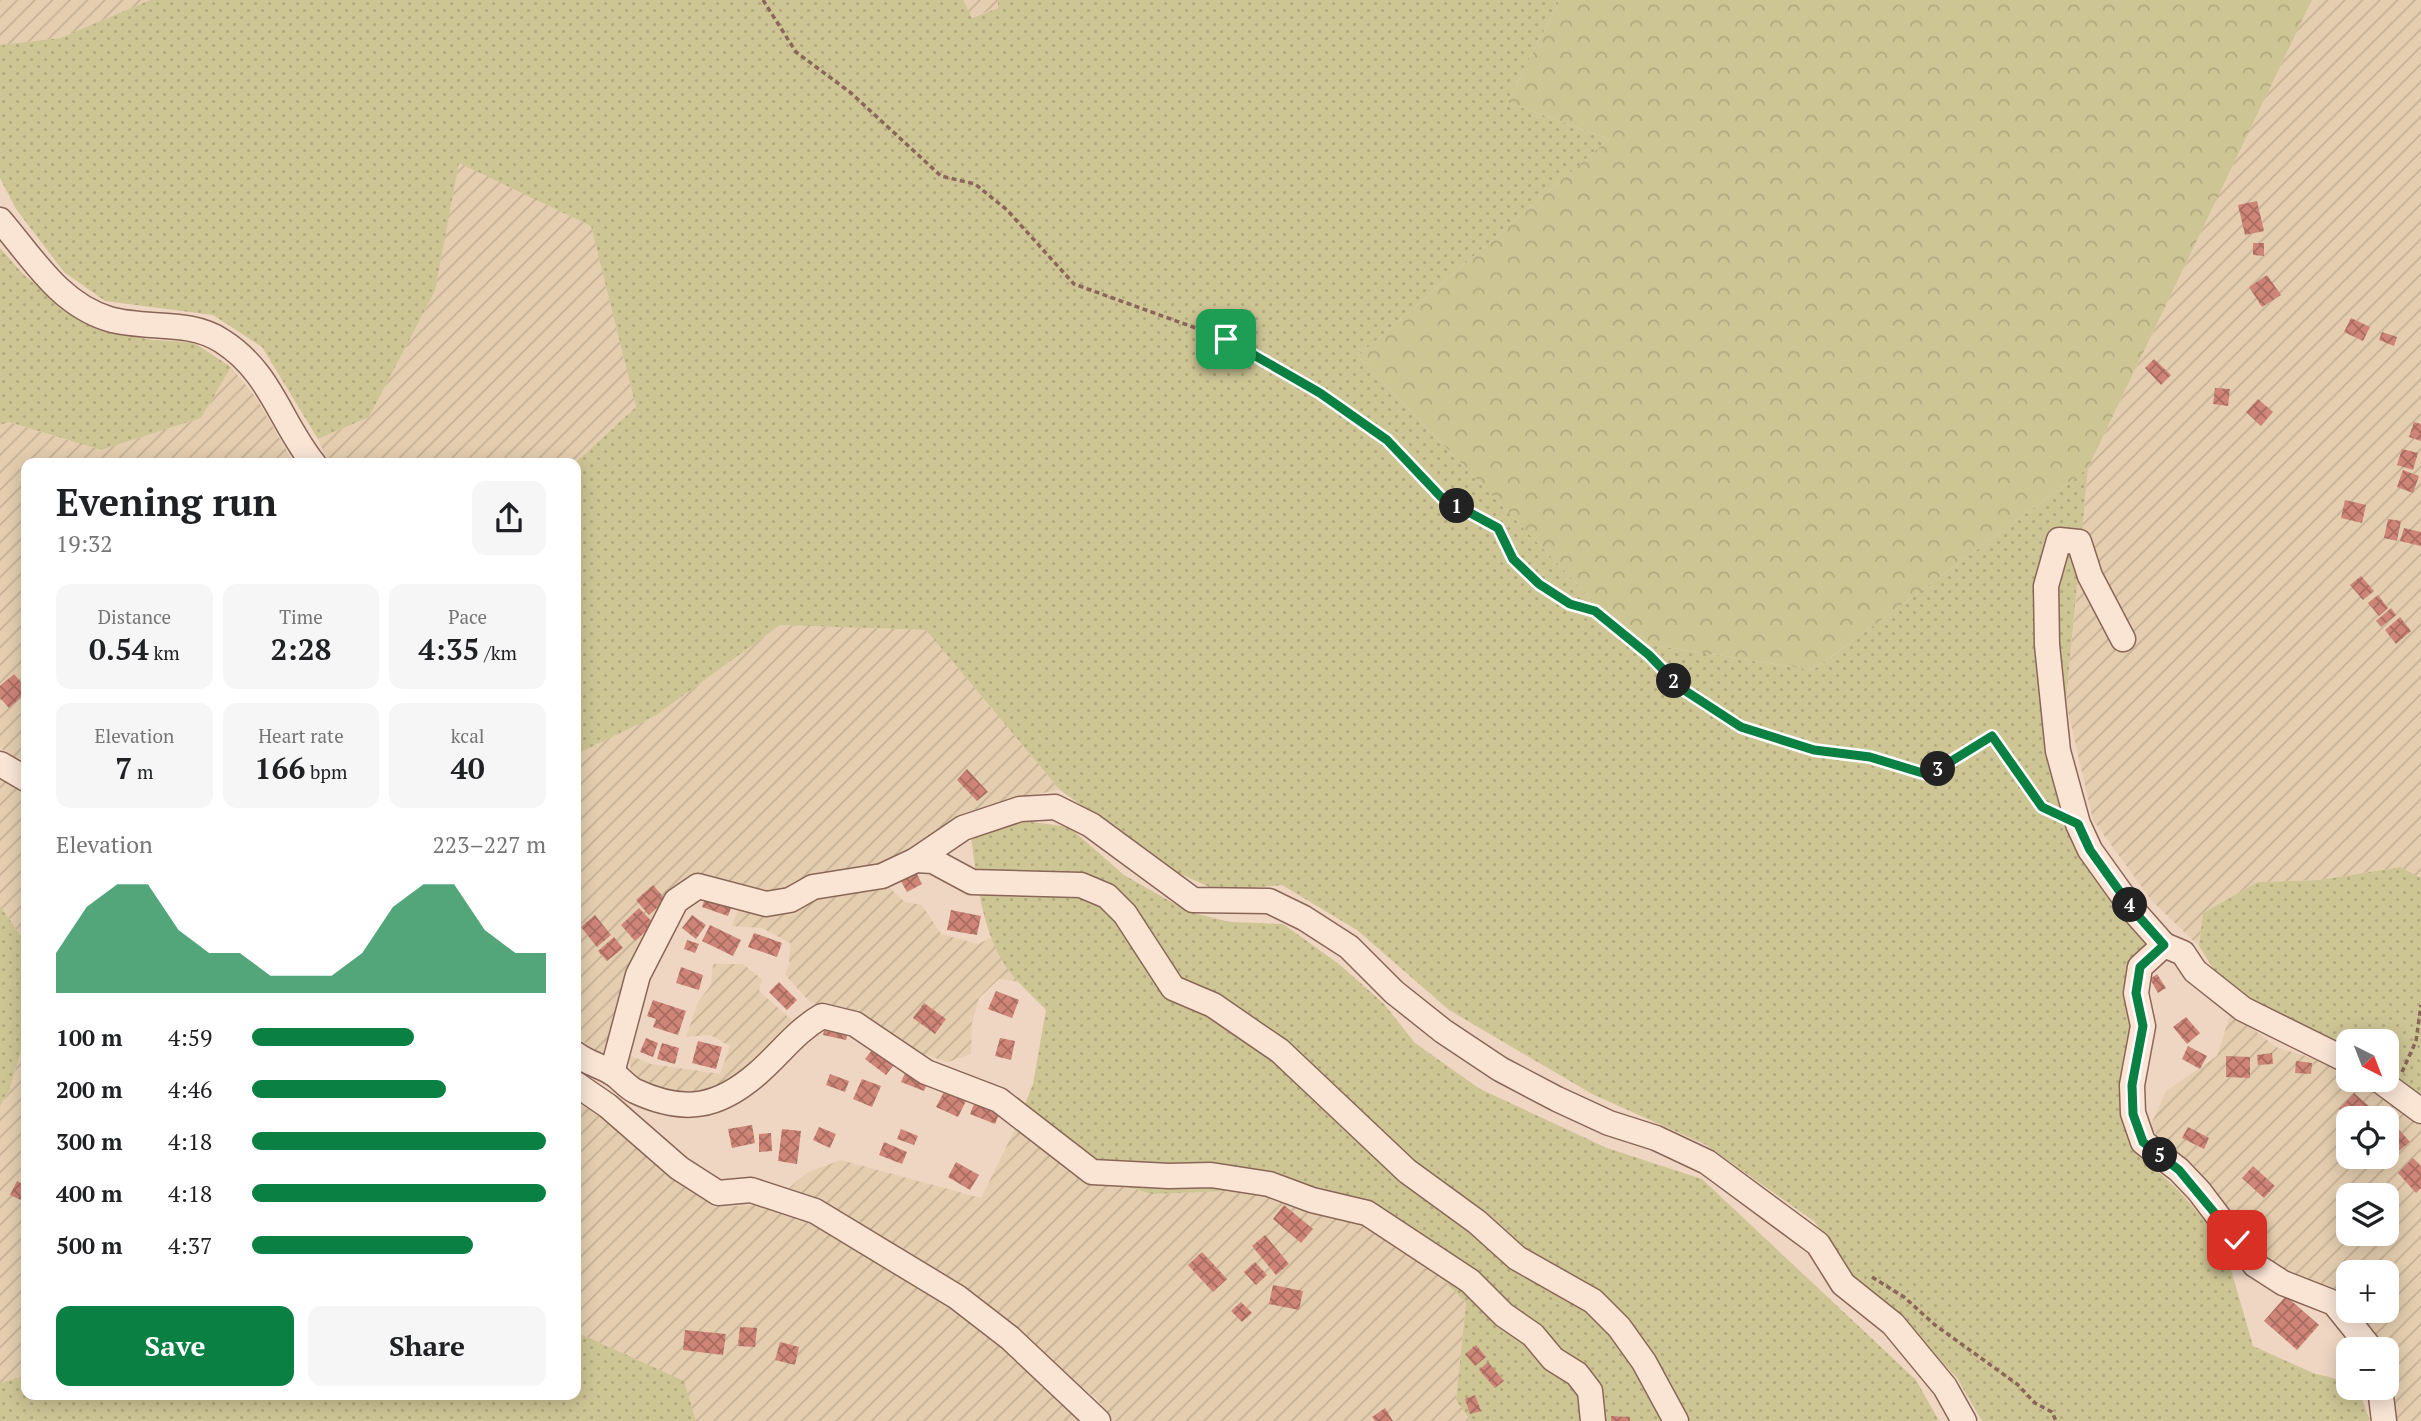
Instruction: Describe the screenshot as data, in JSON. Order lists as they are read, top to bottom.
{
  "north": "bottom right",
  "page": {
    "heading": ["Evening run", "19:32"],
    "pins": [
      "1",
      "2",
      "3",
      "4",
      "5"
    ],
    "stats": [
      ["Distance", "0.54 km"],
      ["Time", "2:28"],
      ["Pace", "4:35 /km"],
      ["Elevation", "7 m"],
      ["Heart rate", "166 bpm"],
      ["kcal", "40"]
    ],
    "chart": ["Elevation", "223–227 m"],
    "list": [
      {
        "name": "100 m",
        "note": "4:59"
      },
      {
        "name": "200 m",
        "note": "4:46"
      },
      {
        "name": "300 m",
        "note": "4:18"
      },
      {
        "name": "400 m",
        "note": "4:18"
      },
      {
        "name": "500 m",
        "note": "4:37"
      }
    ],
    "map_buttons": ["+", "−"],
    "buttons": ["Save", "Share"]
  }
}
